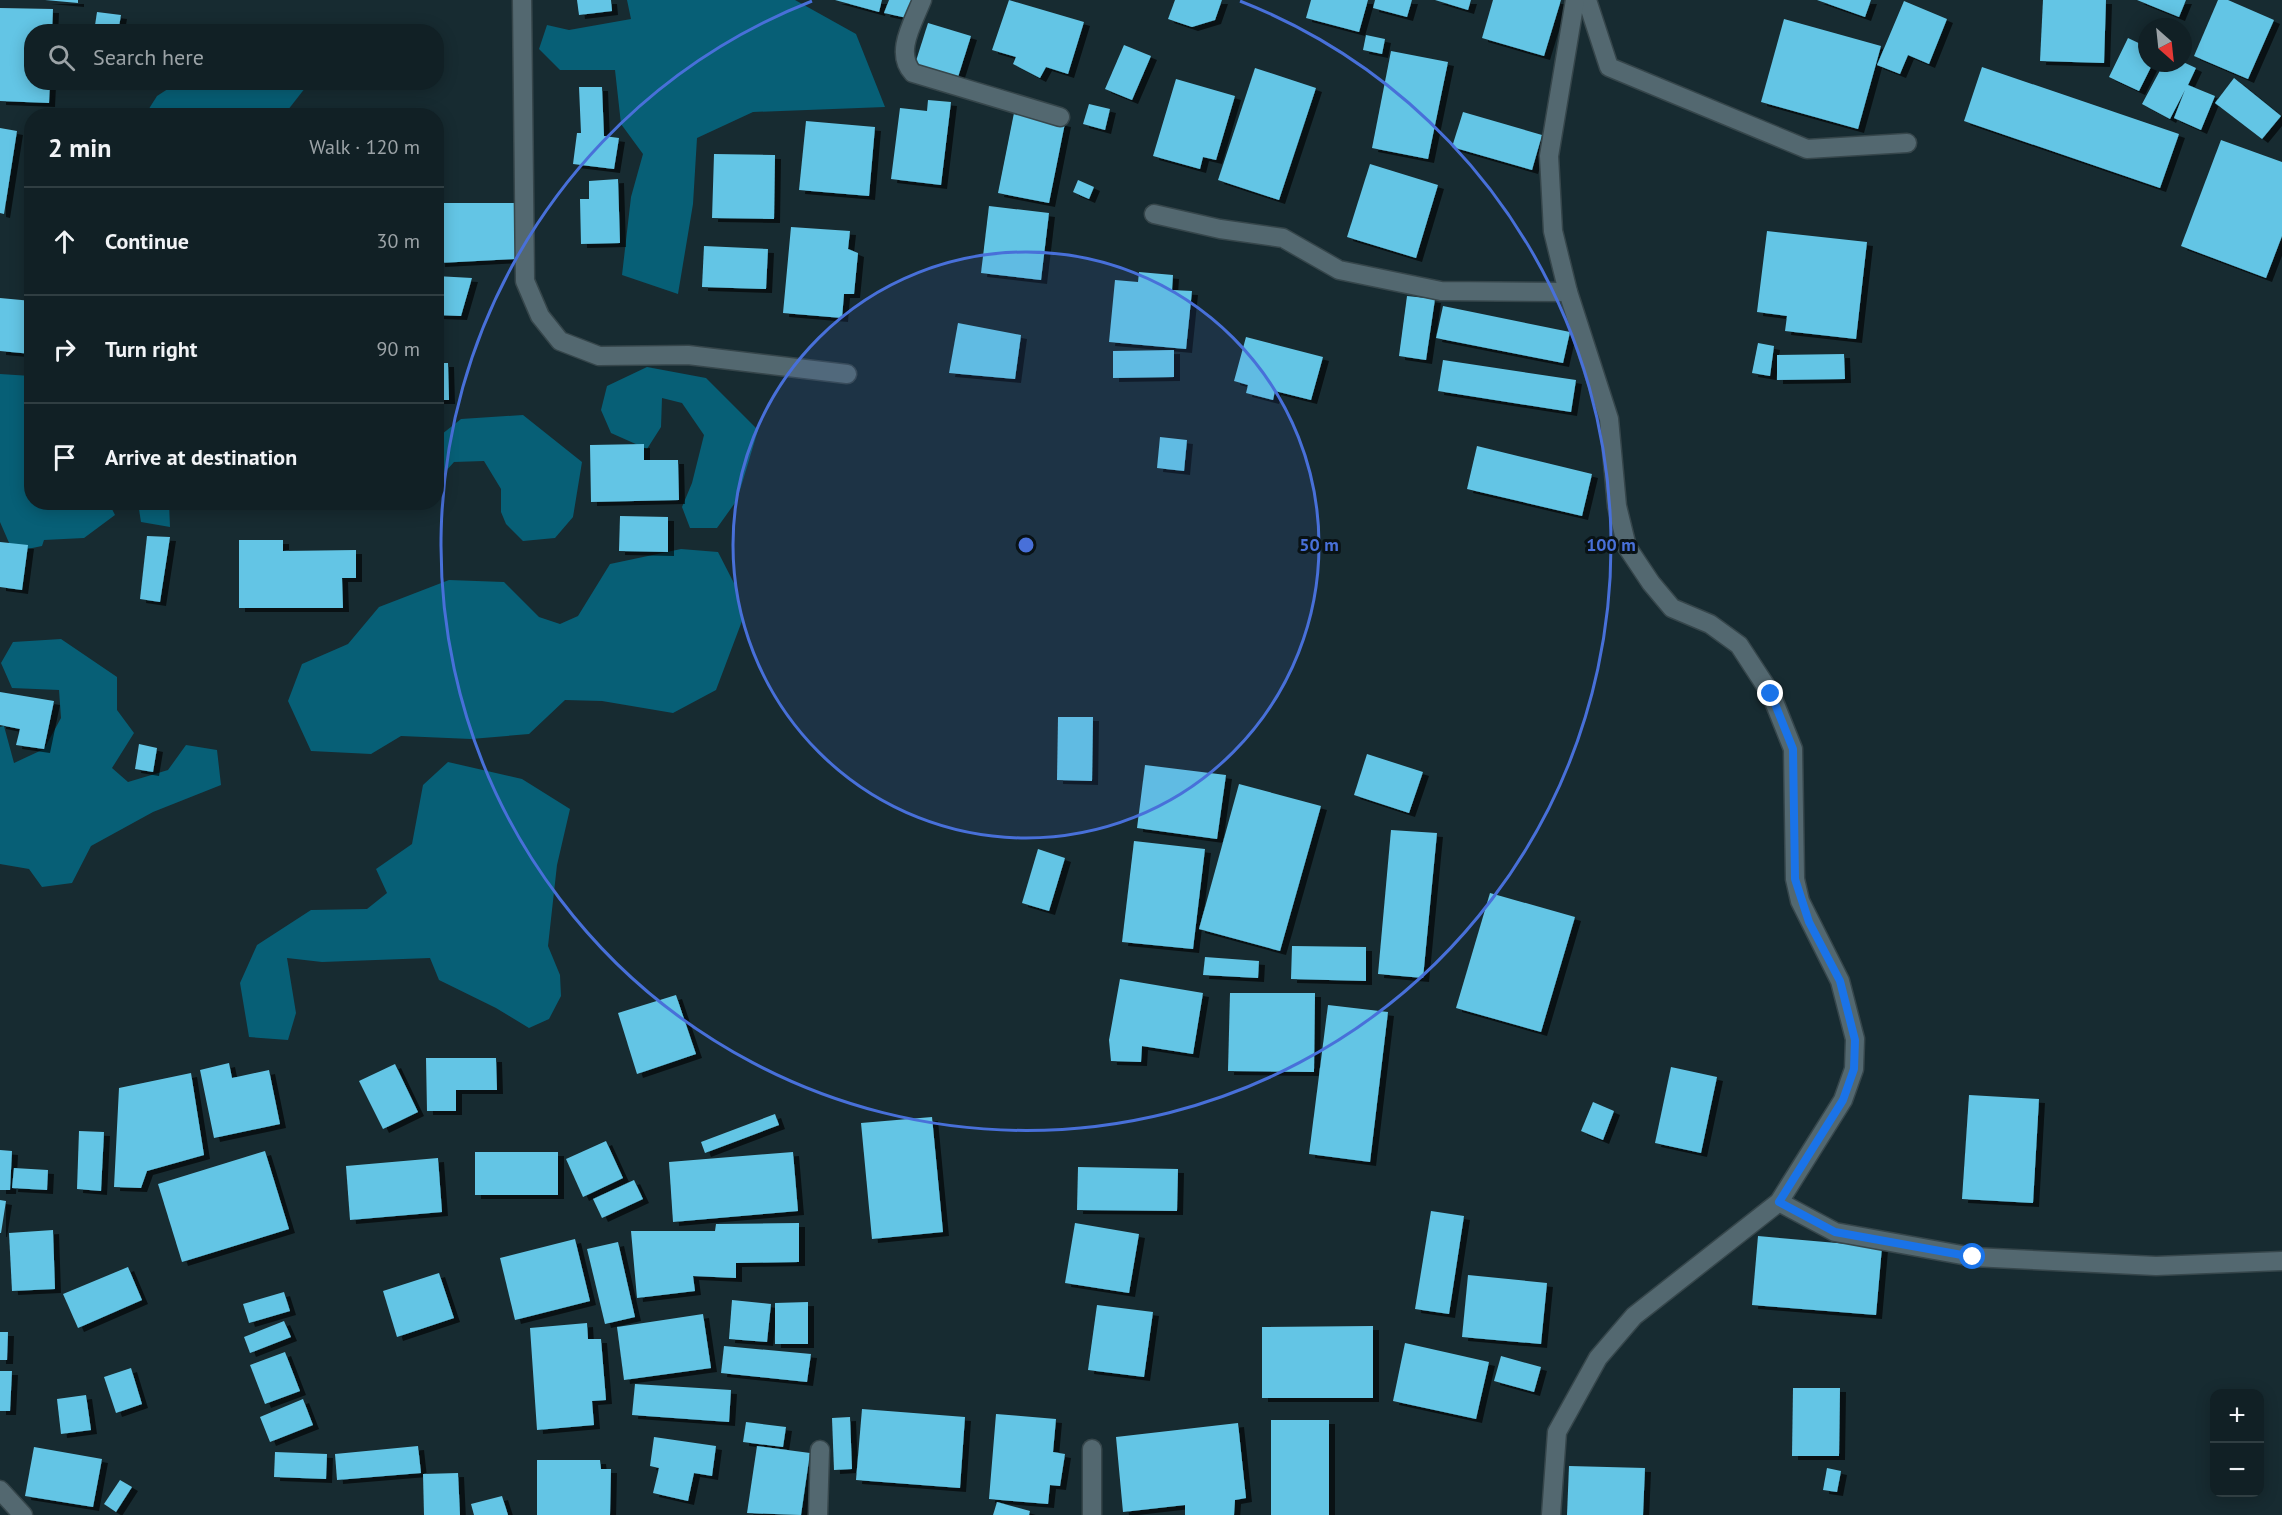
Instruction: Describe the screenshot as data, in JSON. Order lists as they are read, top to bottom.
{
  "north": "bottom right",
  "page": {
    "search": "Search here",
    "heading": ["2 min", "Walk · 120 m"],
    "list": [
      ["Continue", "30 m"],
      ["Turn right", "90 m"],
      "Arrive at destination"
    ],
    "map_buttons": ["+", "−"]
  },
  "rings": ["50 m", "100 m"]
}
